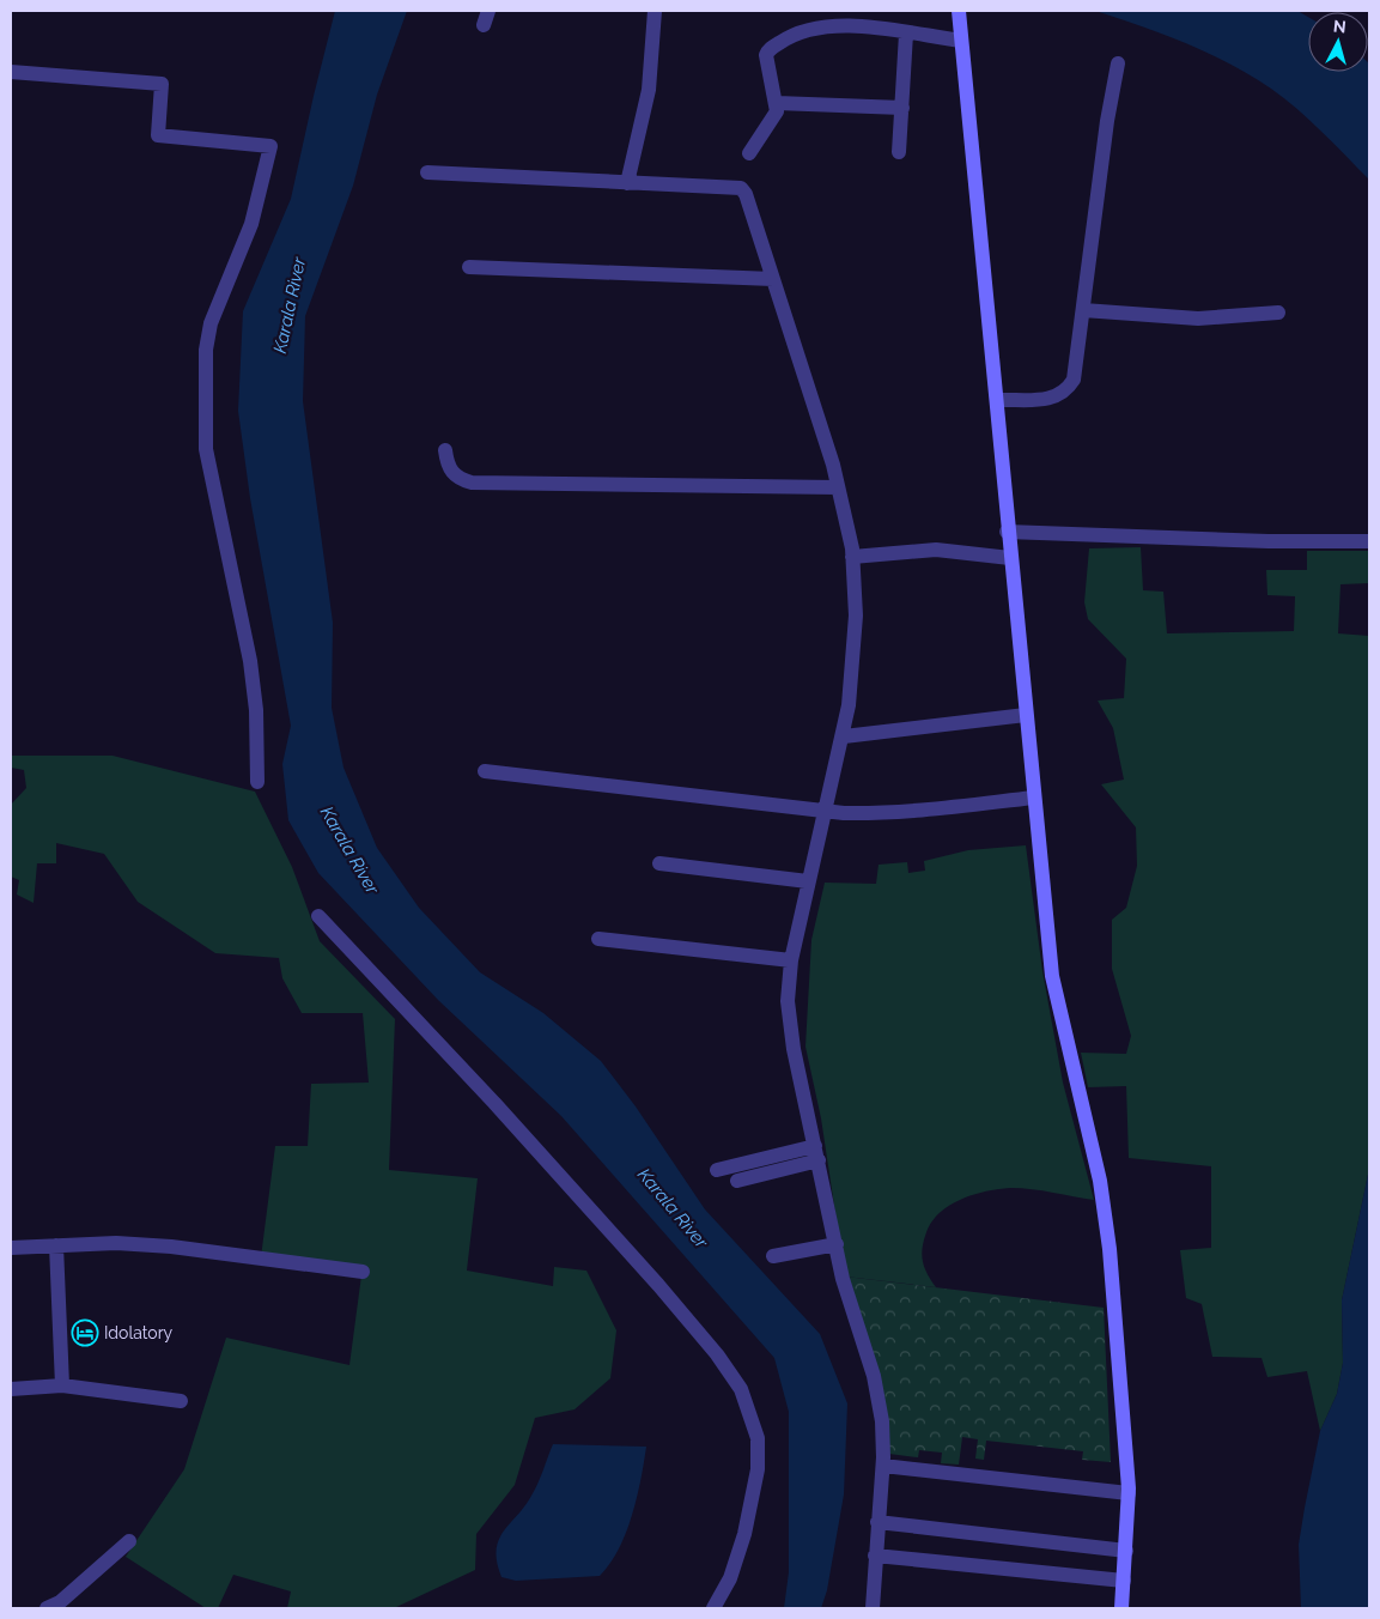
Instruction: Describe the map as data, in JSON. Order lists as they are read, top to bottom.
{
  "water": ["Karala River"],
  "places": {
    "hotel": ["Idolatory"]
  },
  "north": "top"
}
